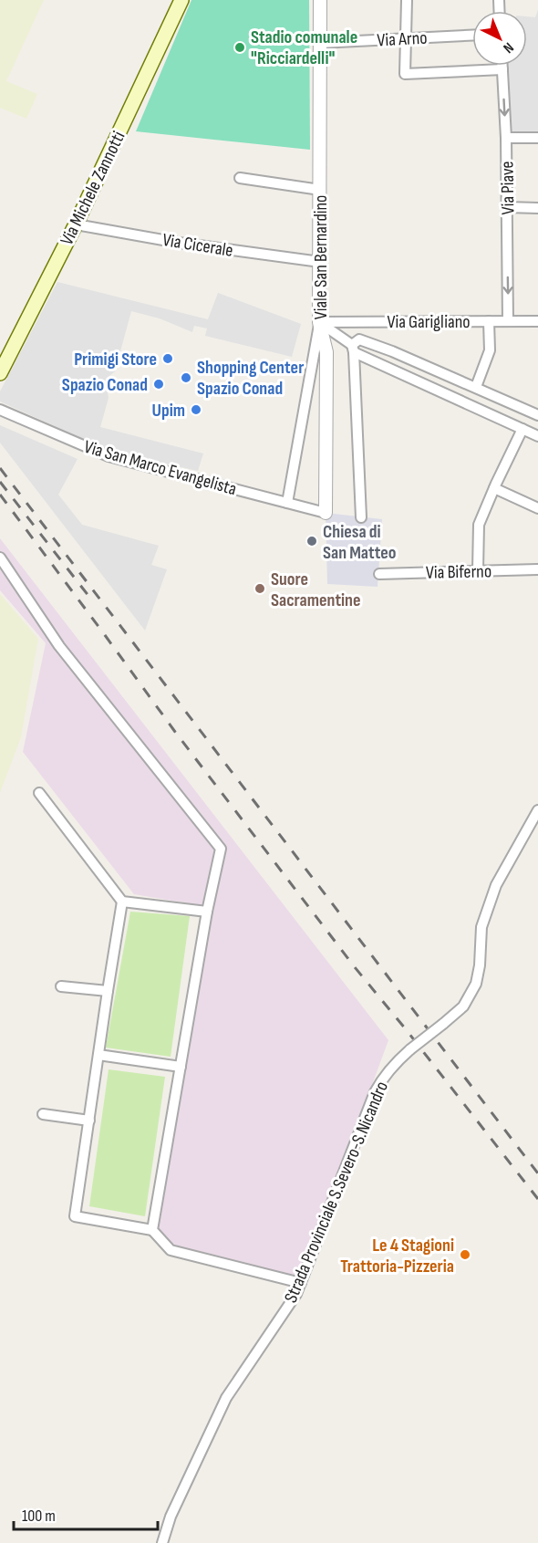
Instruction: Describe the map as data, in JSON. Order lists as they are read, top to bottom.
{
  "streets": {
    "main road": ["Via Michele Zannotti"],
    "street": [
      "Via Arno",
      "Via Piave",
      "Via Cicerale",
      "Viale San Bernardino",
      "Via Garigliano",
      "Via San Marco Evangelista",
      "Via Biferno",
      "Strada Provinciale S.Severo-S.Nicandro"
    ]
  },
  "crossings": [
    ["Via Arno", "Viale San Bernardino"],
    ["Via Michele Zannotti", "Via Cicerale"],
    ["Via Piave", "Via Garigliano"],
    ["Via Cicerale", "Viale San Bernardino"],
    ["Viale San Bernardino", "Via Garigliano"],
    ["Viale San Bernardino", "Via San Marco Evangelista"]
  ],
  "one_way": ["Via Piave"],
  "places": [
    "Stadio comunale \"Ricciardelli\"",
    "Primigi Store",
    "Shopping Center Spazio Conad",
    "Spazio Conad",
    "Upim",
    "Chiesa di San Matteo",
    "Suore Sacramentine",
    "Le 4 Stagioni Trattoria-Pizzeria"
  ],
  "scale_bar": "100 m",
  "north": "bottom right"
}
